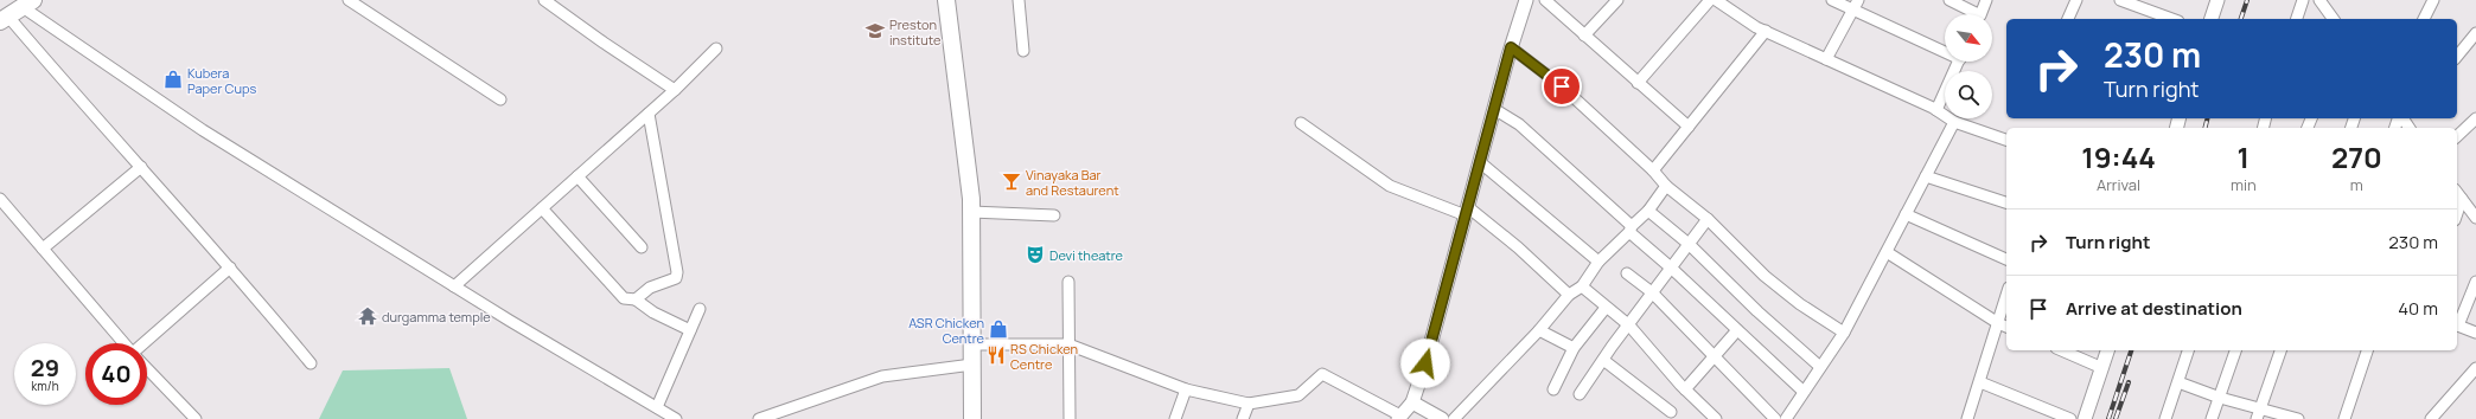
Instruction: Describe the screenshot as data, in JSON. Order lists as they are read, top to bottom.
{
  "places": {
    "school or university": ["Preston institute"],
    "shop": ["Kubera Paper Cups", "ASR Chicken Centre"],
    "bar": ["Vinayaka Bar and Restaurent"],
    "theatre": ["Devi theatre"],
    "temple": ["durgamma temple"],
    "restaurant": ["RS Chicken Centre"]
  },
  "north": "bottom right",
  "page": {
    "turn": ["230 m", "Turn right"],
    "eta": [
      "19:44",
      "Arrival",
      "1",
      "min",
      "270",
      "m"
    ],
    "list": [
      {
        "name": "Turn right",
        "value": "230 m"
      },
      {
        "name": "Arrive at destination",
        "value": "40 m"
      }
    ],
    "speed": "29 km/h",
    "limit": "40"
  }
}
